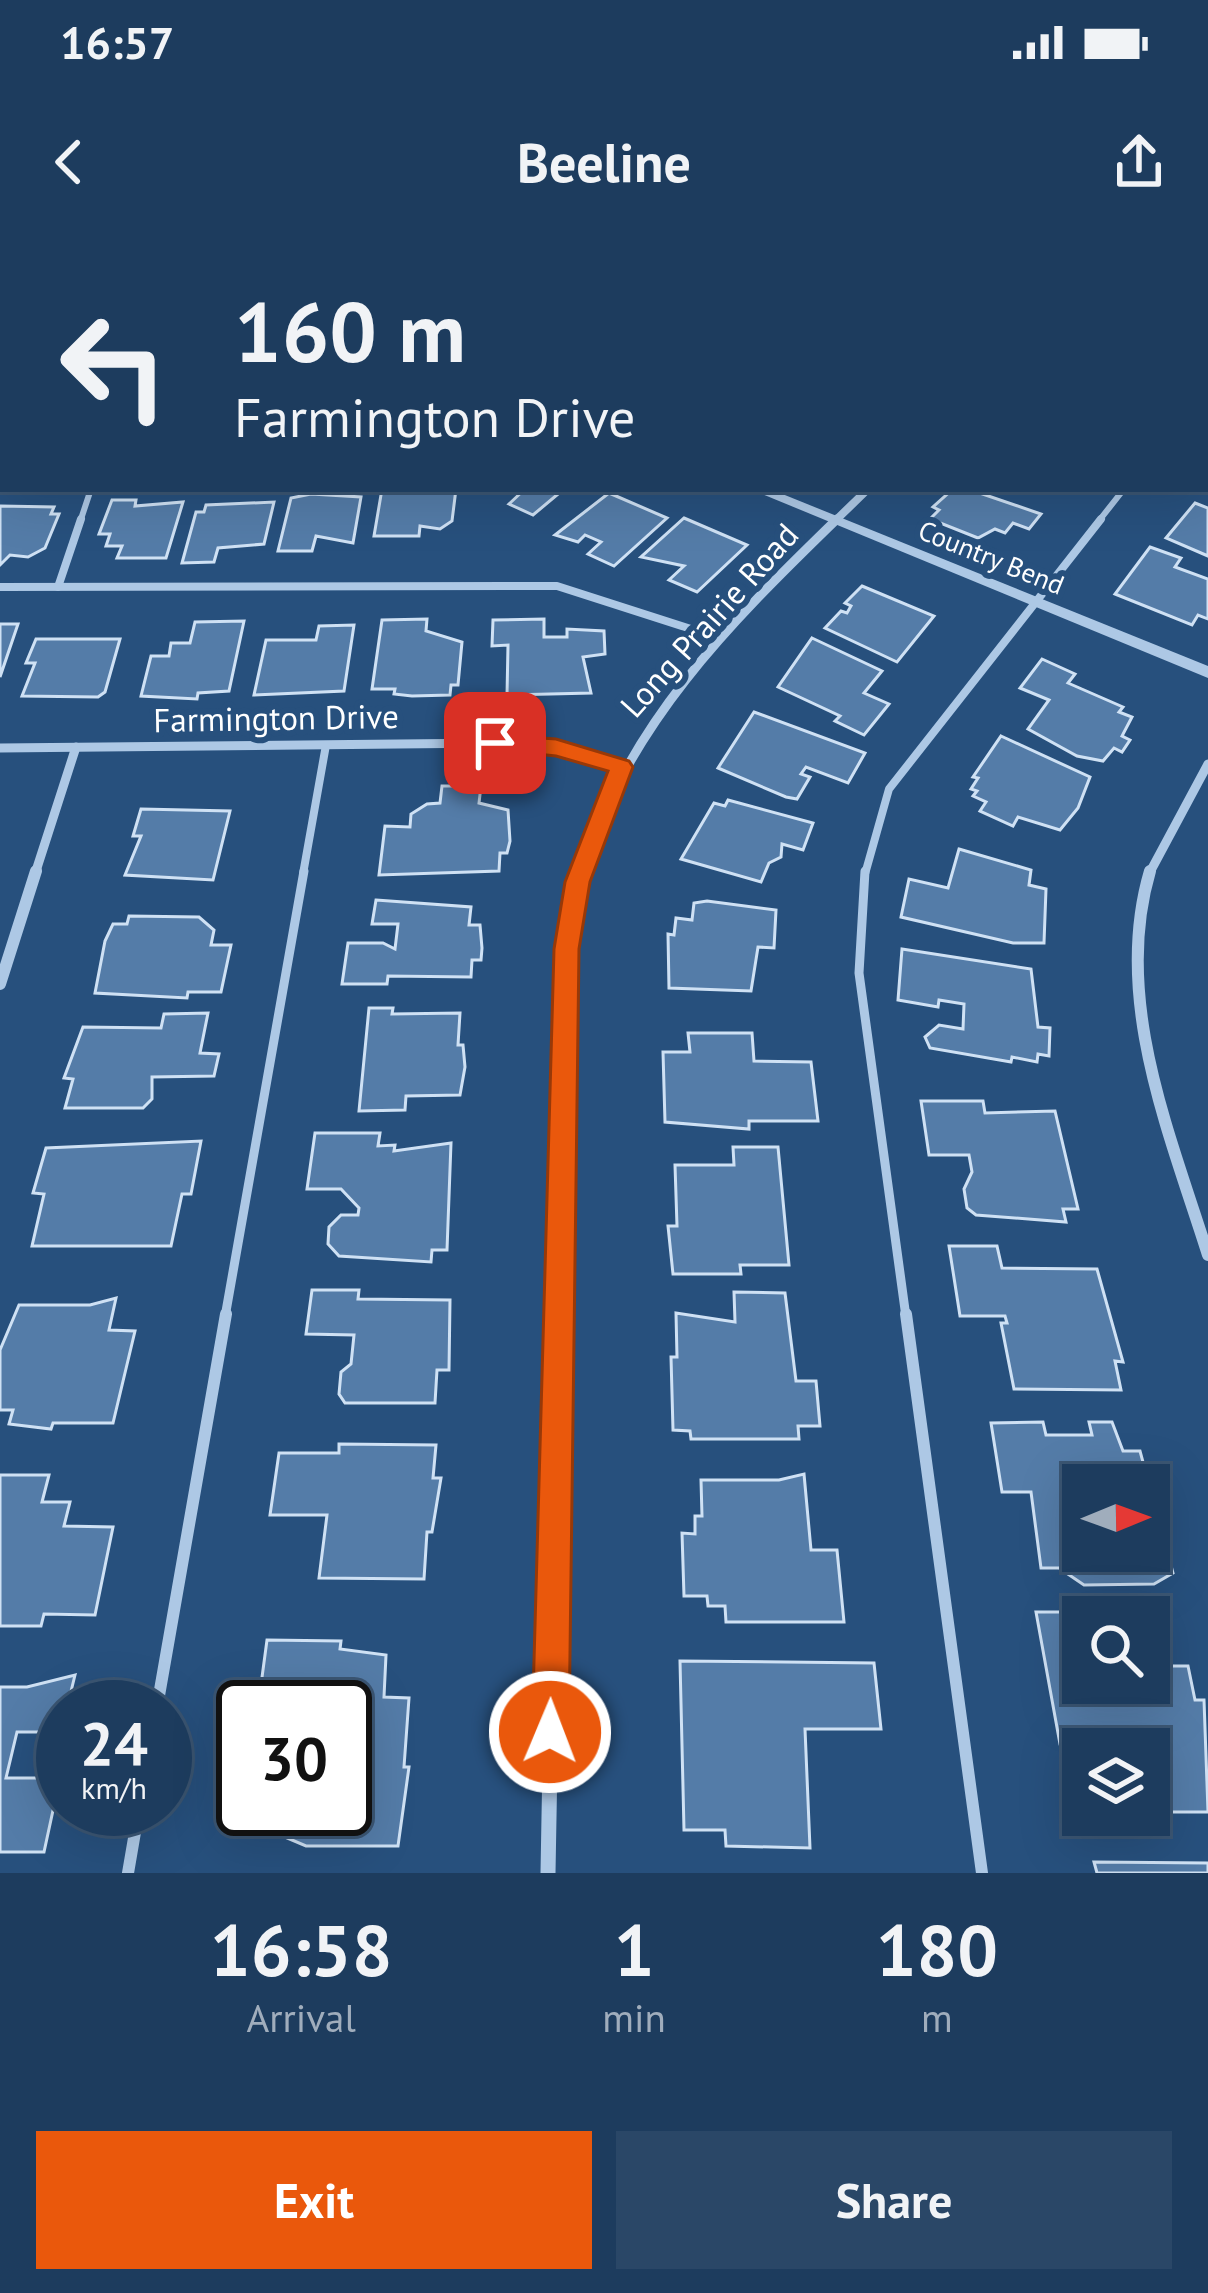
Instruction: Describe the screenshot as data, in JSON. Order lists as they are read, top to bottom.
{
  "streets": {
    "street": ["Country Bend", "Long Prairie Road", "Farmington Drive"]
  },
  "crossings": [
    ["Country Bend", "Long Prairie Road"],
    ["Long Prairie Road", "Farmington Drive"]
  ],
  "north": "right",
  "page": {
    "status": "16:57",
    "header": "Beeline",
    "turn": ["160 m", "Farmington Drive"],
    "speed": "24 km/h",
    "limit": "30",
    "eta": [
      "16:58",
      "Arrival",
      "1",
      "min",
      "180",
      "m"
    ],
    "buttons": ["Exit", "Share"]
  }
}
